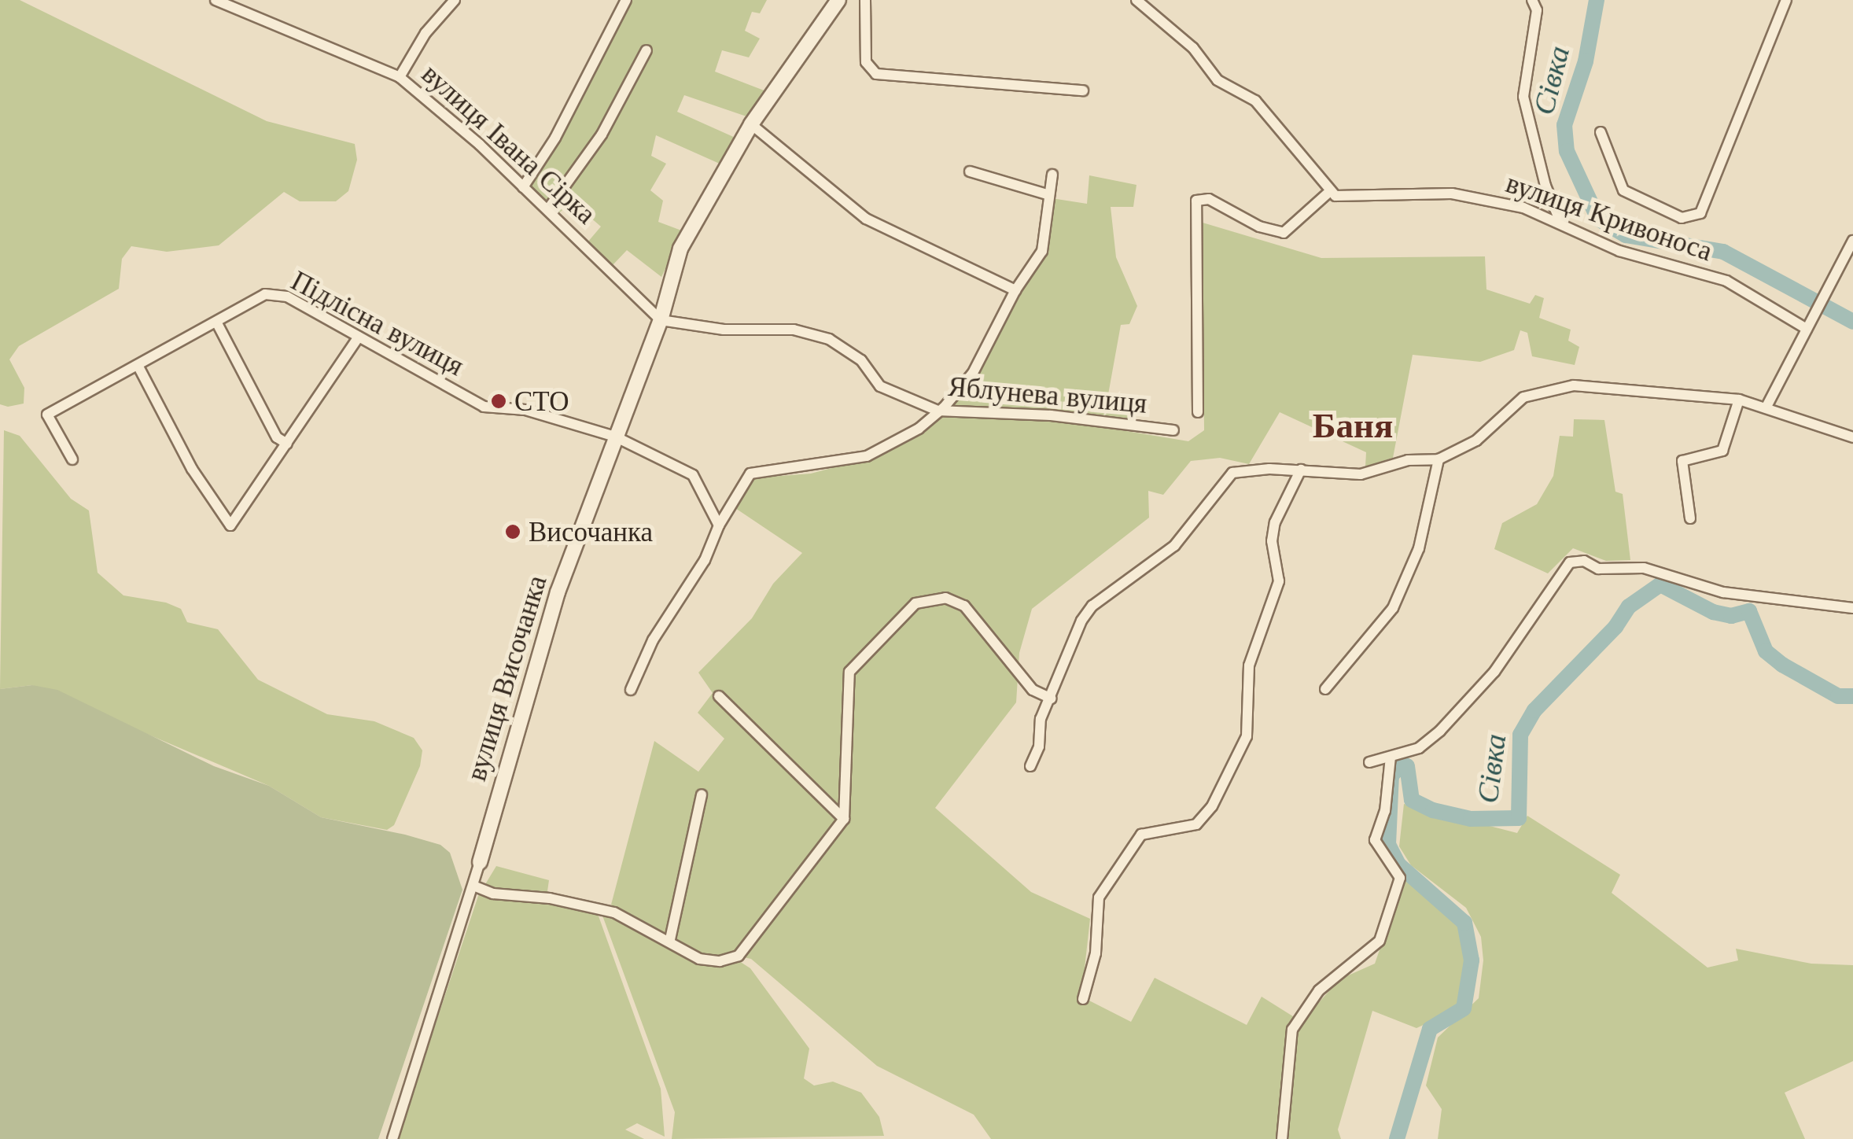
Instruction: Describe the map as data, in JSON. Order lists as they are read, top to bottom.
{
  "streets": {
    "street": [
      "вулиця Івана Сірка",
      "вулиця Кривоноса",
      "Підлісна вулиця",
      "Яблунева вулиця",
      "вулиця Височанка"
    ]
  },
  "crossings": [
    ["вулиця Івана Сірка", "Яблунева вулиця"],
    ["вулиця Івана Сірка", "вулиця Височанка"],
    ["Підлісна вулиця", "вулиця Височанка"],
    ["Яблунева вулиця", "вулиця Височанка"]
  ],
  "districts": ["Баня"],
  "water": ["Сівка"],
  "places": ["СТО", "Височанка"]
}
